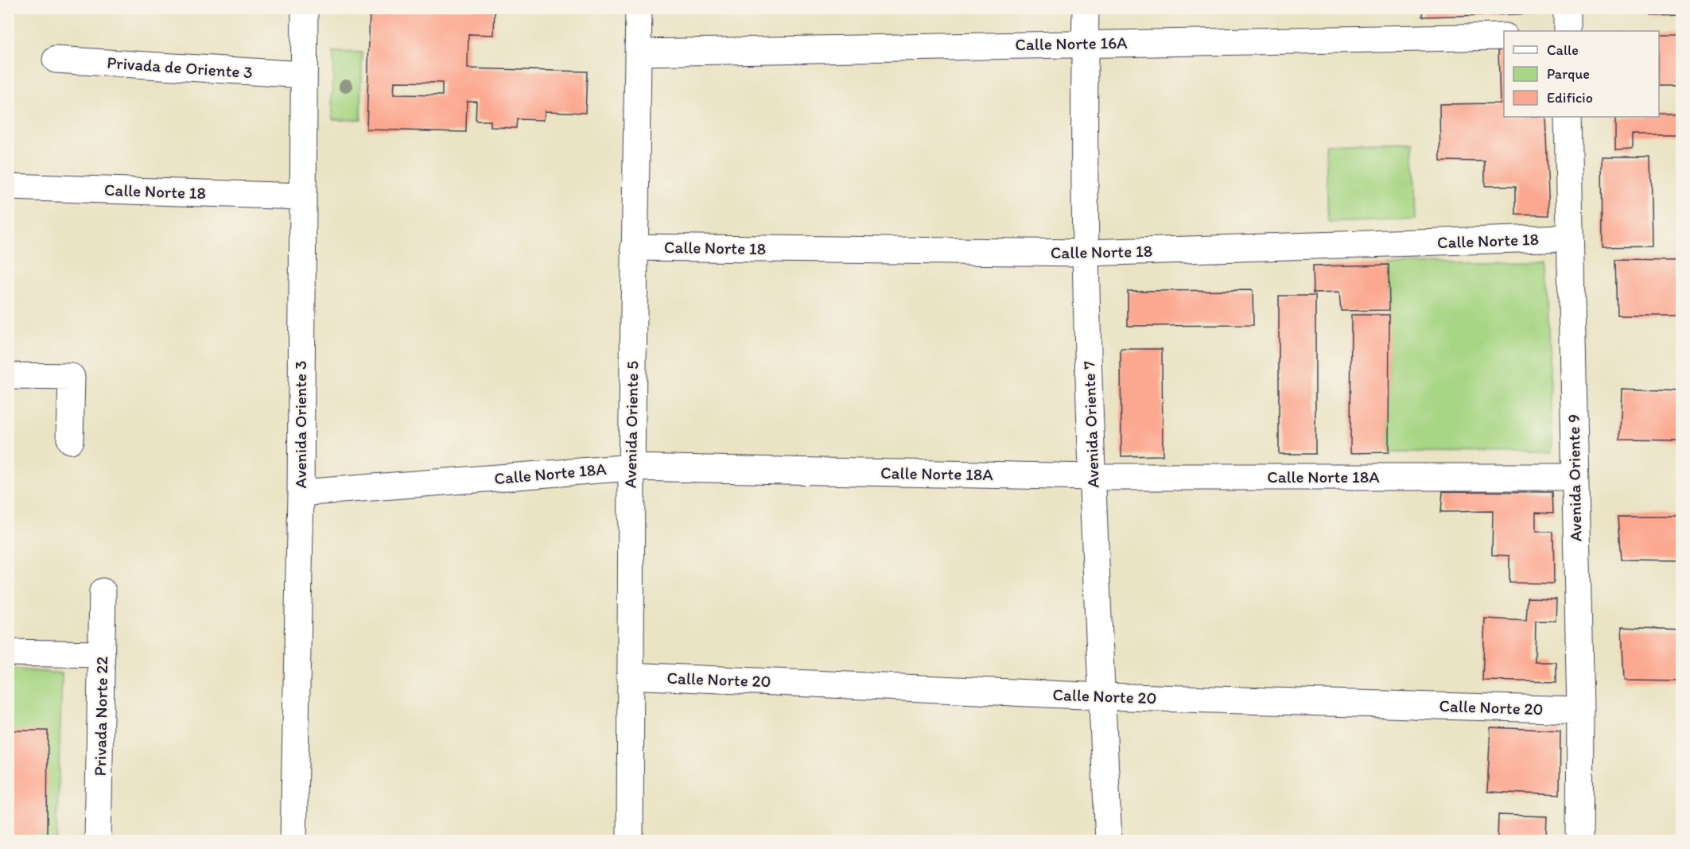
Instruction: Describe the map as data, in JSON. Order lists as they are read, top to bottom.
{
  "streets": {
    "street": [
      "Calle Norte 16A",
      "Privada de Oriente 3",
      "Calle Norte 18",
      "Avenida Oriente 3",
      "Avenida Oriente 5",
      "Avenida Oriente 7",
      "Calle Norte 18A",
      "Avenida Oriente 9",
      "Calle Norte 20",
      "Privada Norte 22"
    ]
  },
  "crossings": [
    ["Calle Norte 16A", "Avenida Oriente 5"],
    ["Calle Norte 16A", "Avenida Oriente 7"],
    ["Privada de Oriente 3", "Avenida Oriente 3"],
    ["Calle Norte 18", "Avenida Oriente 3"],
    ["Calle Norte 18", "Avenida Oriente 5"],
    ["Calle Norte 18", "Avenida Oriente 7"],
    ["Calle Norte 18", "Avenida Oriente 9"],
    ["Avenida Oriente 3", "Calle Norte 18A"],
    ["Avenida Oriente 5", "Calle Norte 18A"],
    ["Avenida Oriente 5", "Calle Norte 20"],
    ["Avenida Oriente 7", "Calle Norte 18A"],
    ["Avenida Oriente 7", "Calle Norte 20"],
    ["Calle Norte 18A", "Avenida Oriente 9"],
    ["Avenida Oriente 9", "Calle Norte 20"]
  ],
  "legend": ["Calle", "Parque", "Edificio"]
}
